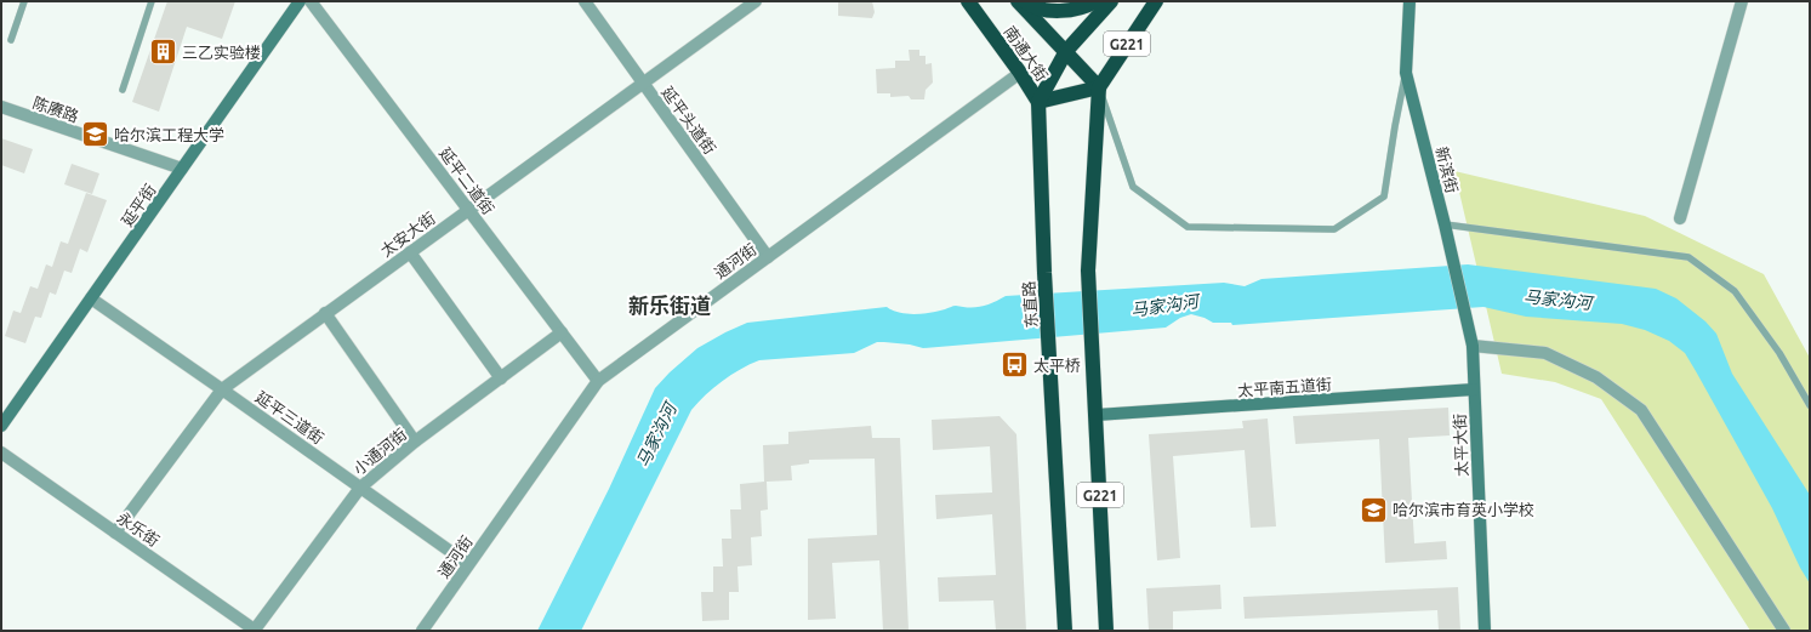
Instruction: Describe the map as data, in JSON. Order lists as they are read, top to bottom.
{
  "streets": {
    "highway": ["G221", "南通大街", "东直路"],
    "street": [
      "陈赓路",
      "延平头道街",
      "新滨街",
      "延平二道街",
      "延平街",
      "太安大街",
      "通河街",
      "太平南五道街",
      "延平三道街",
      "太平大街",
      "小通河街",
      "永乐街"
    ]
  },
  "crossings": [
    ["G221", "南通大街"],
    ["G221", "太平南五道街"],
    ["南通大街", "通河街"],
    ["南通大街", "东直路"],
    ["陈赓路", "延平街"],
    ["延平头道街", "太安大街"],
    ["延平头道街", "通河街"],
    ["新滨街", "太平大街"],
    ["延平二道街", "太安大街"],
    ["延平二道街", "通河街"],
    ["延平二道街", "小通河街"],
    ["延平街", "延平三道街"],
    ["太安大街", "延平三道街"],
    ["太安大街", "永乐街"],
    ["通河街", "延平三道街"],
    ["太平南五道街", "太平大街"],
    ["延平三道街", "小通河街"],
    ["小通河街", "永乐街"]
  ],
  "districts": ["新乐街道"],
  "water": ["马家沟河"],
  "places": {
    "building": ["三乙实验楼"],
    "school or university": ["哈尔滨工程大学", "哈尔滨市育英小学校"],
    "bus stop": ["太平桥"]
  }
}
